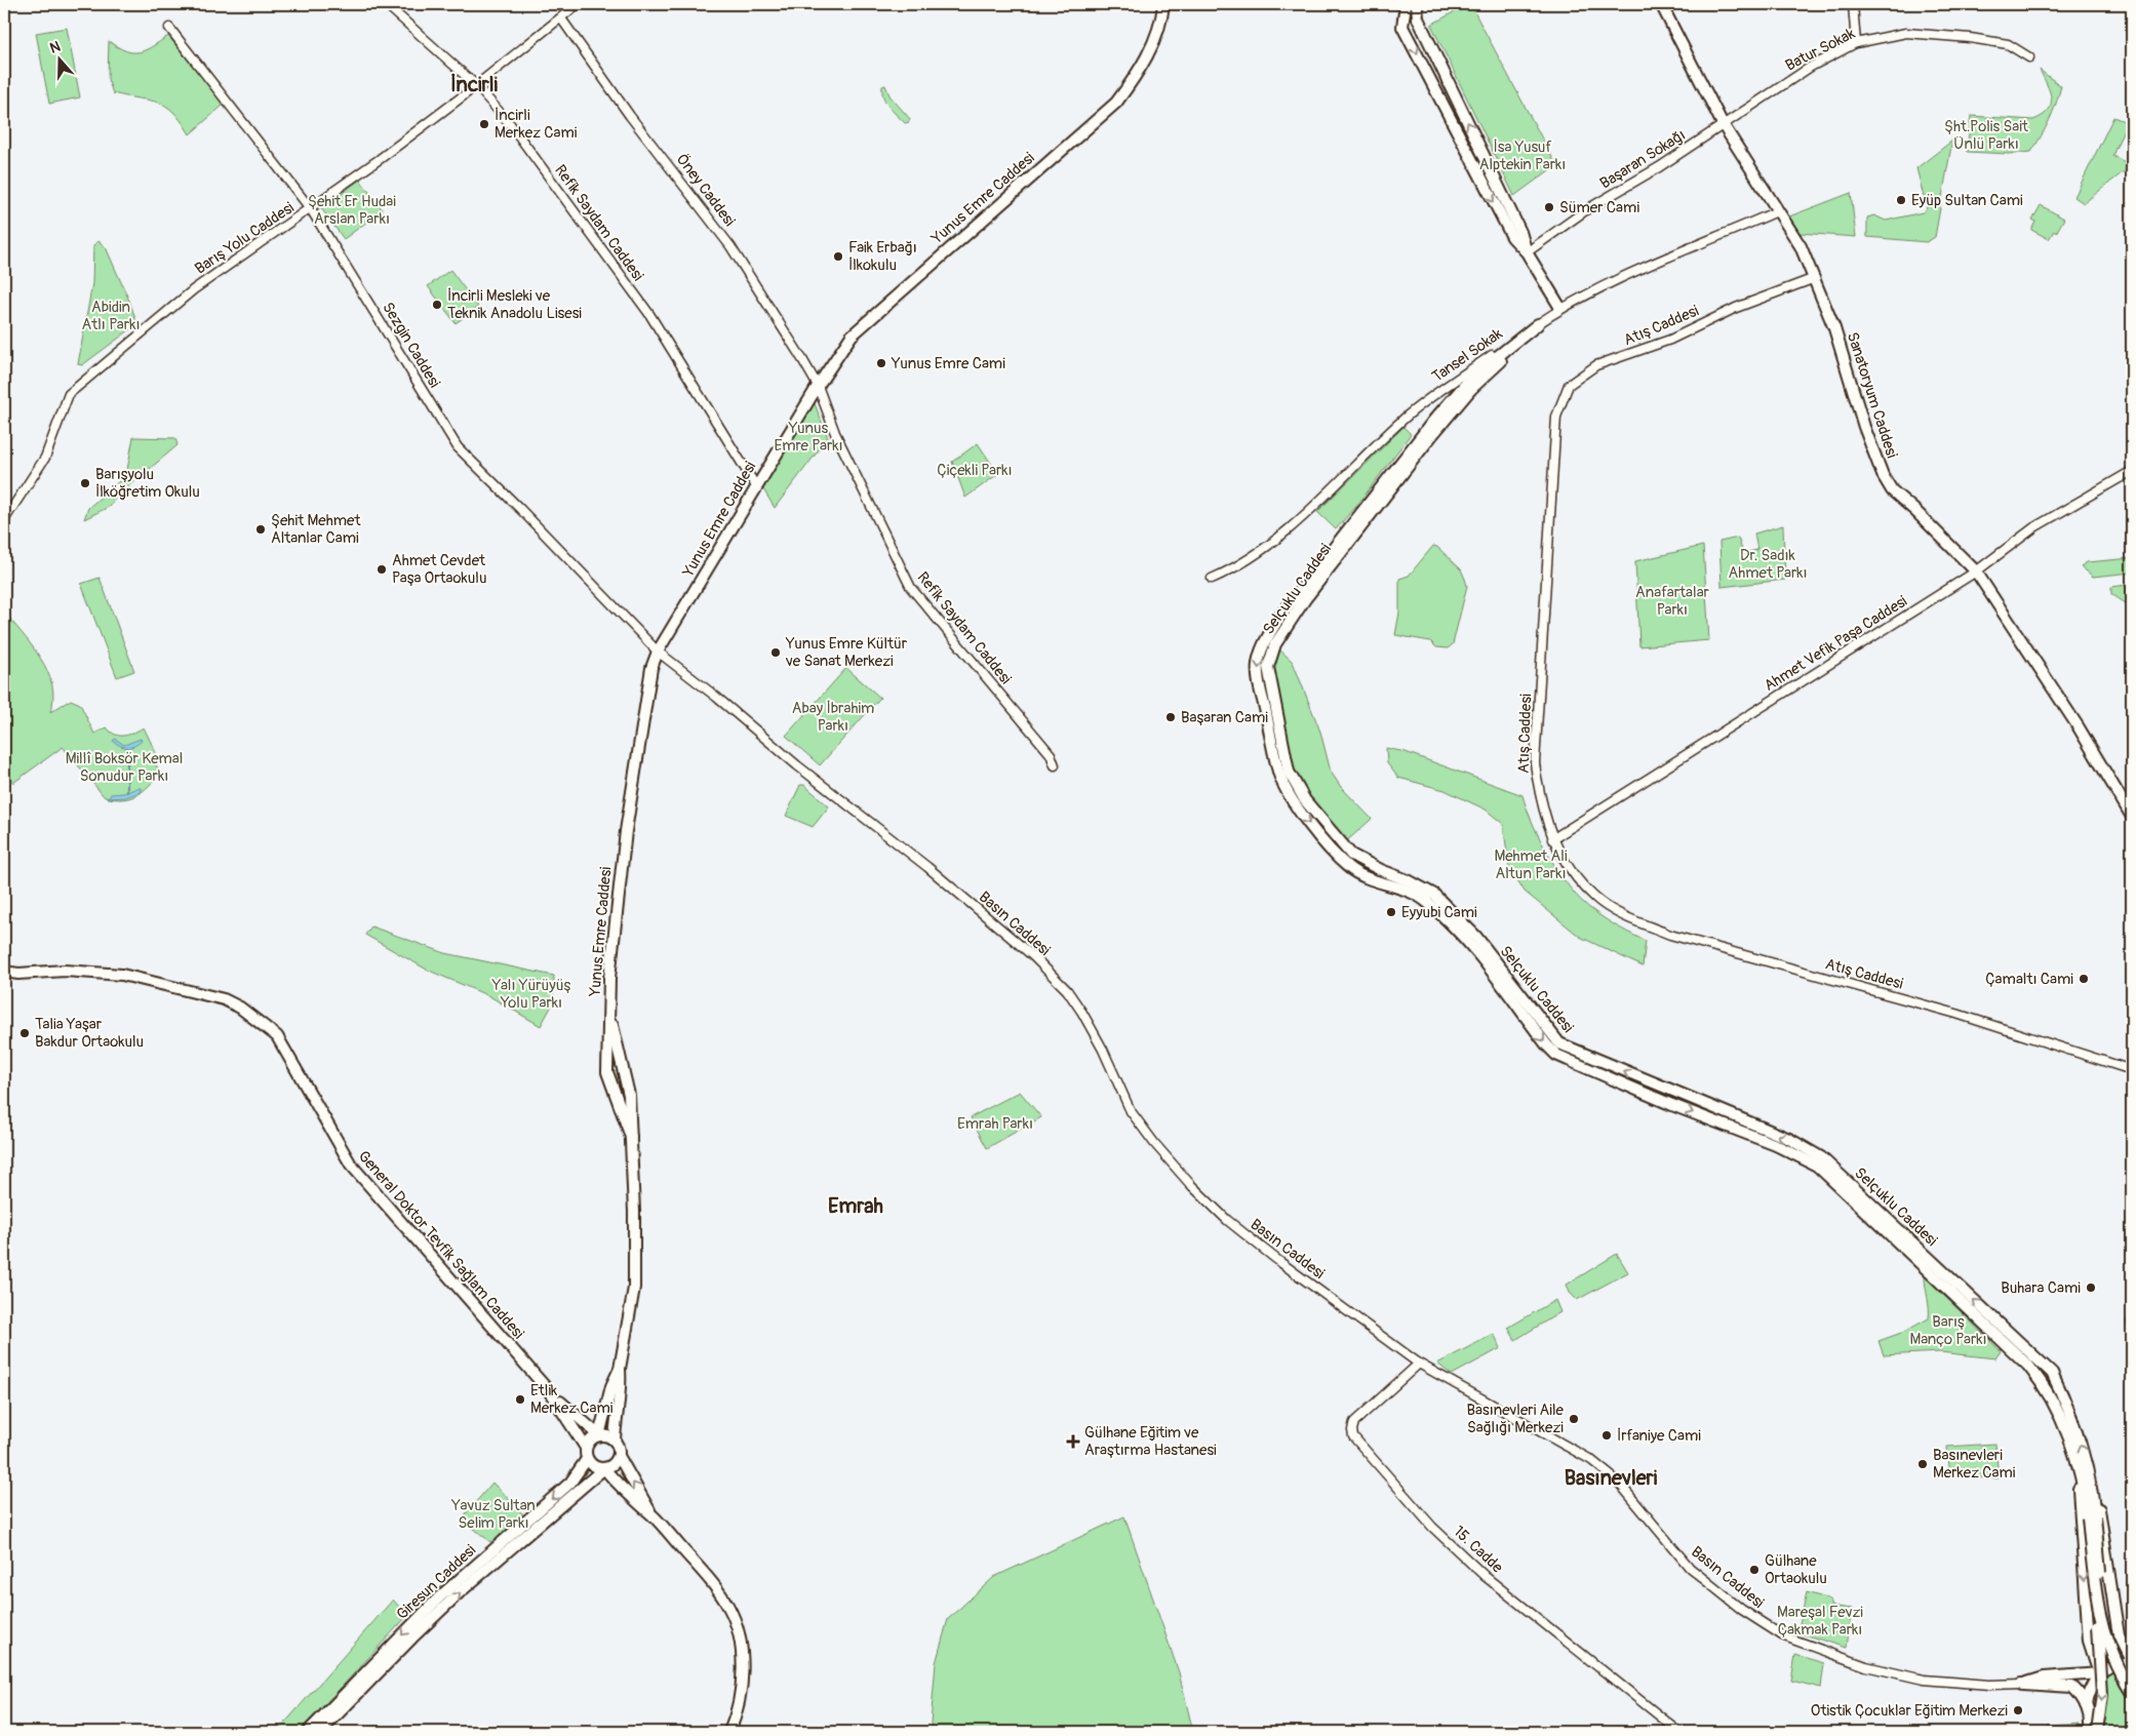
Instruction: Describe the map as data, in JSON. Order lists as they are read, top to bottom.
{
  "streets": {
    "main road": [
      "Yunus Emre Caddesi",
      "Sanatoryum Caddesi",
      "Selçuklu Caddesi",
      "General Doktor Tevfik Sağlam Caddesi",
      "Giresun Caddesi"
    ],
    "street": [
      "Batur Sokak",
      "Başaran Sokağı",
      "Öney Caddesi",
      "Refik Saydam Caddesi",
      "Barış Yolu Caddesi",
      "Atış Caddesi",
      "Sezgin Caddesi",
      "Tansel Sokak",
      "Ahmet Vefik Paşa Caddesi",
      "Basın Caddesi",
      "15. Cadde"
    ]
  },
  "crossings": [
    ["Batur Sokak", "Başaran Sokağı"],
    ["Batur Sokak", "Sanatoryum Caddesi"],
    ["Başaran Sokağı", "Sanatoryum Caddesi"],
    ["Öney Caddesi", "Yunus Emre Caddesi"],
    ["Öney Caddesi", "Refik Saydam Caddesi"],
    ["Öney Caddesi", "Barış Yolu Caddesi"],
    ["Yunus Emre Caddesi", "Refik Saydam Caddesi"],
    ["Yunus Emre Caddesi", "Sezgin Caddesi"],
    ["Yunus Emre Caddesi", "Basın Caddesi"],
    ["Refik Saydam Caddesi", "Barış Yolu Caddesi"],
    ["Barış Yolu Caddesi", "Sezgin Caddesi"],
    ["Atış Caddesi", "Sanatoryum Caddesi"],
    ["Atış Caddesi", "Ahmet Vefik Paşa Caddesi"],
    ["Sezgin Caddesi", "Basın Caddesi"],
    ["Tansel Sokak", "Sanatoryum Caddesi"],
    ["Tansel Sokak", "Selçuklu Caddesi"],
    ["Sanatoryum Caddesi", "Ahmet Vefik Paşa Caddesi"],
    ["Basın Caddesi", "15. Cadde"],
    ["General Doktor Tevfik Sağlam Caddesi", "Giresun Caddesi"]
  ],
  "districts": ["İncirli", "Emrah", "Basınevleri"],
  "parks": [
    "Şht.Polis Sait Ünlü Parkı",
    "İsa Yusuf Alptekin Parkı",
    "Şehit Er Hudai Arslan Parkı",
    "Abidin Atlı Parkı",
    "Yunus Emre Parkı",
    "Çiçekli Parkı",
    "Dr. Sadık Ahmet Parkı",
    "Anafartalar Parkı",
    "Abay İbrahim Parkı",
    "Millî Boksör Kemal Sonudur Parkı",
    "Mehmet Ali Altun Parkı",
    "Yalı Yürüyüş Yolu Parkı",
    "Emrah Parkı",
    "Barış Manço Parkı",
    "Yavuz Sultan Selim Parkı",
    "Mareşal Fevzi Çakmak Parkı"
  ],
  "places": {
    "other": [
      "İncirli Merkez Cami",
      "Eyüp Sultan Cami",
      "Sümer Cami",
      "Faik Erbağı İlkokulu",
      "İncirli Mesleki ve Teknik Anadolu Lisesi",
      "Yunus Emre Cami",
      "Barışyolu İlköğretim Okulu",
      "Şehit Mehmet Altanlar Cami",
      "Ahmet Cevdet Paşa Ortaokulu",
      "Yunus Emre Kültür ve Sanat Merkezi",
      "Başaran Cami",
      "Eyyubi Cami",
      "Çamaltı Cami",
      "Talia Yaşar Bakdur Ortaokulu",
      "Buhara Cami",
      "Etlik Merkez Cami",
      "Basınevleri Aile Sağlığı Merkezi",
      "İrfaniye Cami",
      "Basınevleri Merkez Cami",
      "Gülhane Ortaokulu",
      "Otistik Çocuklar Eğitim Merkezi"
    ],
    "health": ["Gülhane Eğitim ve Araştırma Hastanesi"]
  },
  "north": "top"
}
